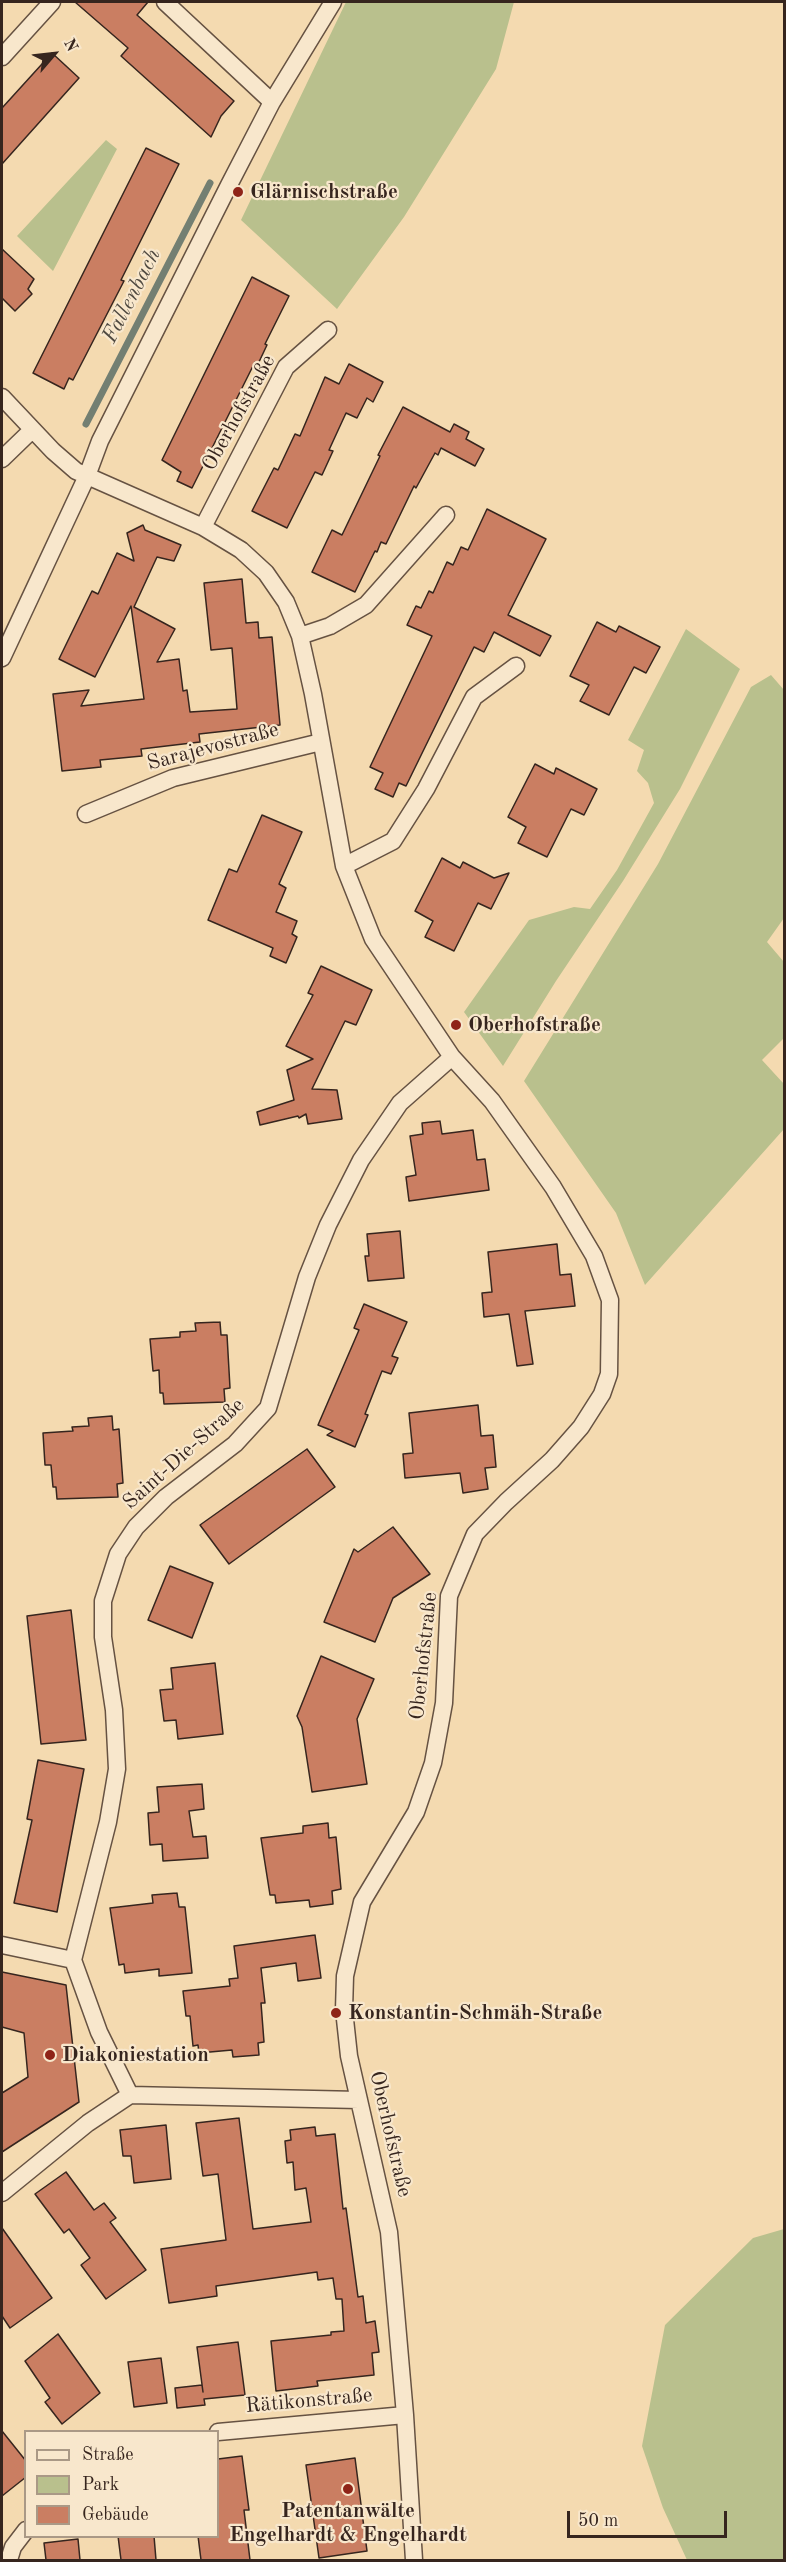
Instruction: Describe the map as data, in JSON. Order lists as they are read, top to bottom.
{
  "streets": {
    "street": [
      "Oberhofstraße",
      "Sarajevostraße",
      "Saint-Die-Straße",
      "Rätikonstraße"
    ]
  },
  "crossings": [
    ["Oberhofstraße", "Sarajevostraße"],
    ["Oberhofstraße", "Saint-Die-Straße"],
    ["Oberhofstraße", "Rätikonstraße"]
  ],
  "water": ["Fallenbach"],
  "places": [
    "Glärnischstraße",
    "Oberhofstraße",
    "Konstantin-Schmäh-Straße",
    "Diakoniestation",
    "Patentanwälte Engelhardt & Engelhardt"
  ],
  "legend": ["Straße", "Park", "Gebäude"],
  "scale_bar": "50 m",
  "north": "top right"
}
